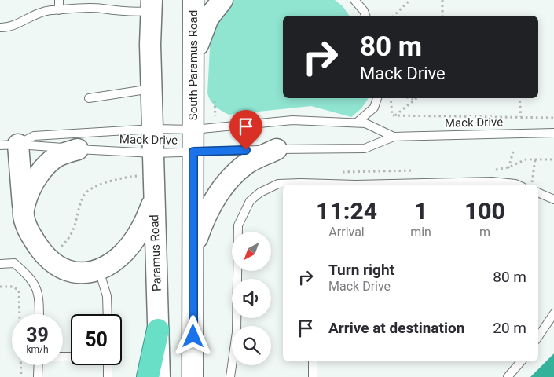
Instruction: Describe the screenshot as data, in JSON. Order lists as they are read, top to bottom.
{
  "streets": {
    "main road": ["South Paramus Road", "Paramus Road"],
    "lane": ["Mack Drive"]
  },
  "crossings": [
    ["South Paramus Road", "Mack Drive"],
    ["Mack Drive", "Paramus Road"]
  ],
  "north": "bottom left",
  "page": {
    "turn": ["80 m", "Mack Drive"],
    "eta": [
      "11:24",
      "Arrival",
      "1",
      "min",
      "100",
      "m"
    ],
    "list": [
      {
        "name": "Turn right",
        "note": "Mack Drive",
        "value": "80 m"
      },
      {
        "name": "Arrive at destination",
        "value": "20 m"
      }
    ],
    "speed": "39 km/h",
    "limit": "50"
  }
}
